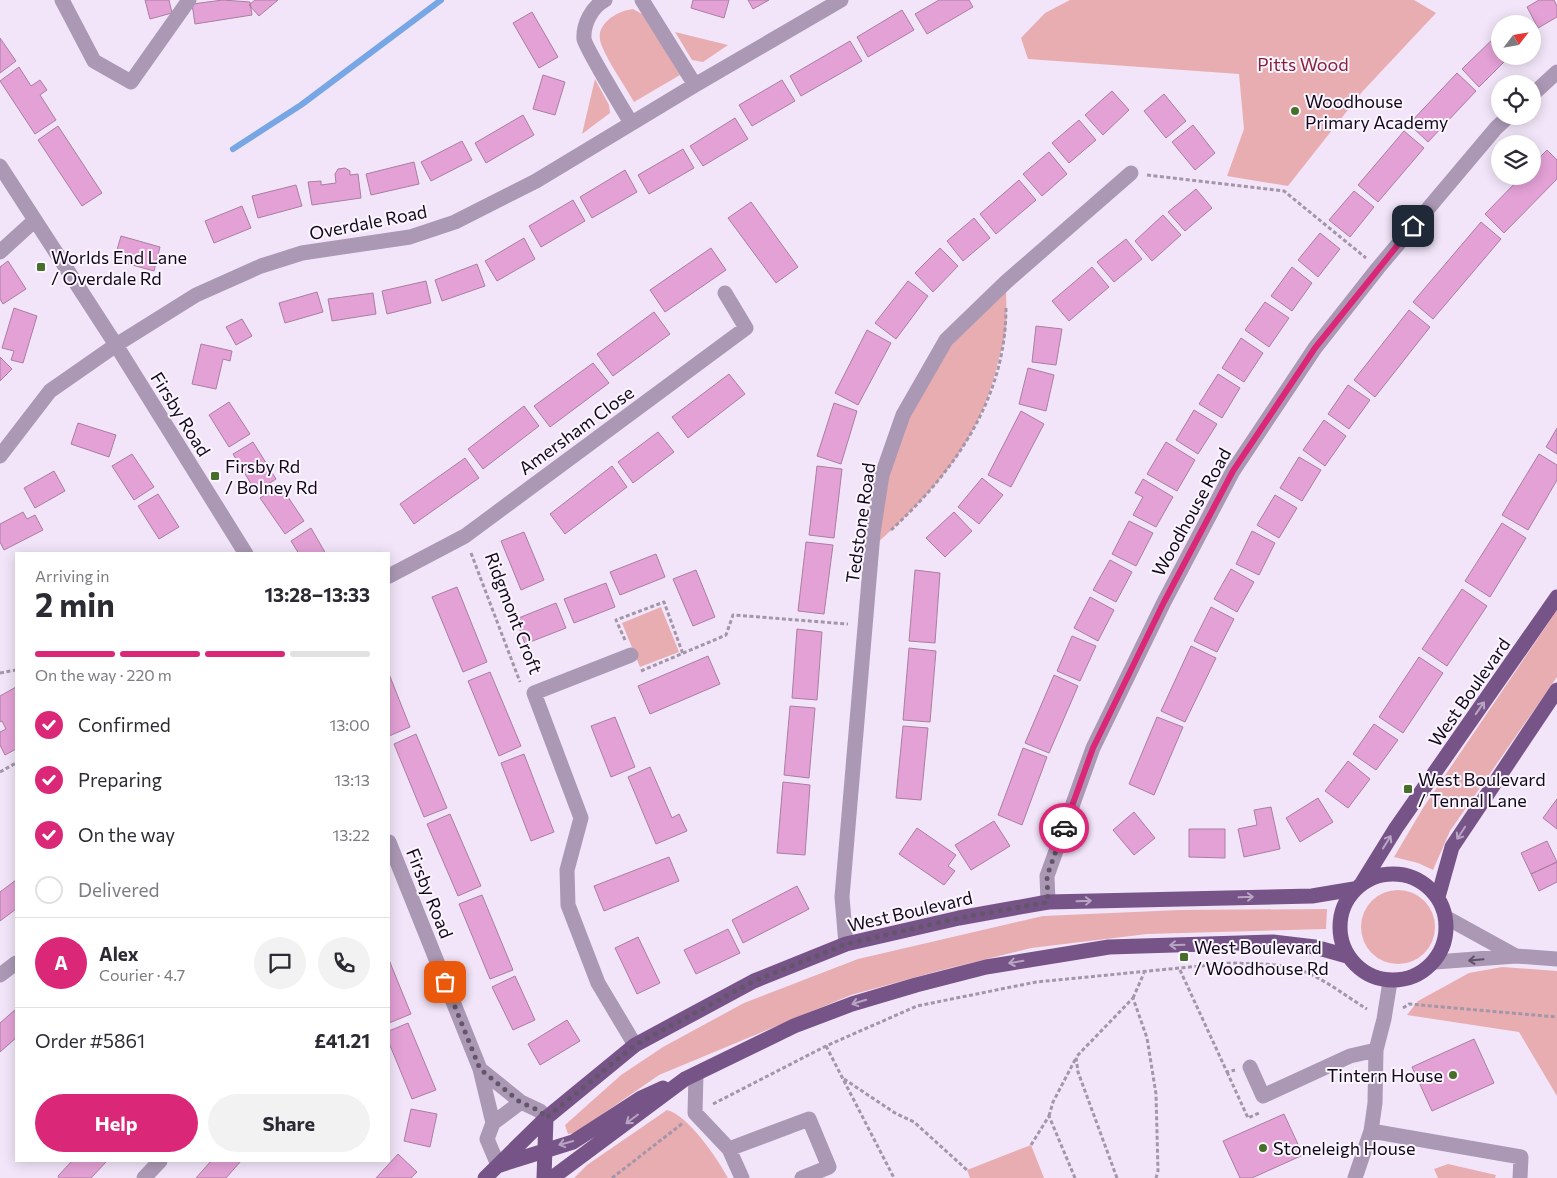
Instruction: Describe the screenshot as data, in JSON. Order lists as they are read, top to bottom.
{
  "streets": {
    "main road": ["West Boulevard"],
    "street": [
      "Overdale Road",
      "Firsby Road",
      "Amersham Close",
      "Woodhouse Road",
      "Tedstone Road",
      "Ridgmont Croft"
    ]
  },
  "crossings": [
    ["Overdale Road", "Firsby Road"],
    ["Firsby Road", "West Boulevard"],
    ["Amersham Close", "Ridgmont Croft"],
    ["Woodhouse Road", "West Boulevard"],
    ["Tedstone Road", "West Boulevard"],
    ["Ridgmont Croft", "West Boulevard"]
  ],
  "parks": ["Pitts Wood"],
  "places": {
    "other": ["Woodhouse Primary Academy", "Tintern House", "Stoneleigh House"],
    "transit": [
      "Worlds End Lane / Overdale Rd",
      "Firsby Rd / Bolney Rd",
      "West Boulevard / Tennal Lane",
      "West Boulevard / Woodhouse Rd"
    ]
  },
  "north": "top right",
  "page": {
    "heading": ["2 min", "Arriving in", "13:28–13:33"],
    "panel": [
      "Alex",
      "Courier · 4.7",
      "Order #5861",
      "£41.21"
    ],
    "bar": "On the way · 220 m",
    "list": [
      ["Confirmed", "13:00"],
      ["Preparing", "13:13"],
      ["On the way", "13:22"],
      "Delivered"
    ],
    "round": "A",
    "buttons": ["Help", "Share"]
  }
}
